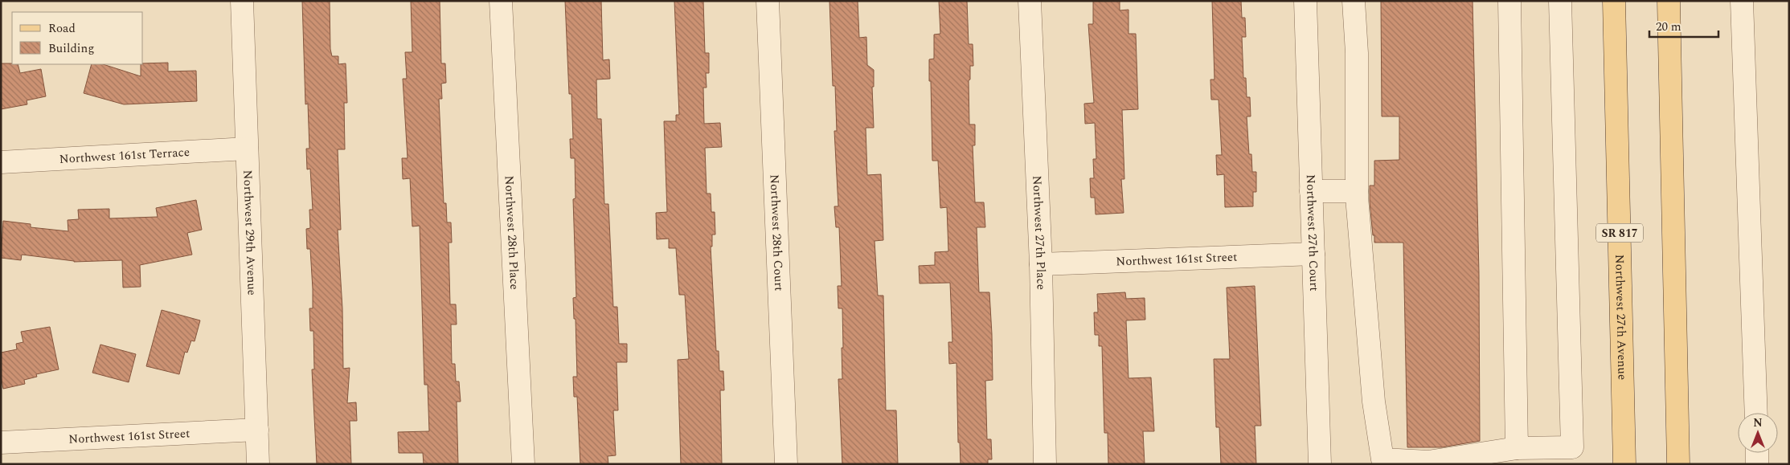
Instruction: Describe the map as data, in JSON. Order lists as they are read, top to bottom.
{
  "streets": {
    "main road": ["SR 817", "Northwest 27th Avenue"],
    "street": [
      "Northwest 161st Terrace",
      "Northwest 29th Avenue",
      "Northwest 27th Place",
      "Northwest 28th Place",
      "Northwest 28th Court",
      "Northwest 27th Court",
      "Northwest 161st Street"
    ]
  },
  "crossings": [
    ["Northwest 161st Terrace", "Northwest 29th Avenue"],
    ["Northwest 29th Avenue", "Northwest 161st Street"],
    ["Northwest 27th Place", "Northwest 161st Street"],
    ["Northwest 27th Court", "Northwest 161st Street"]
  ],
  "legend": ["Road", "Building"],
  "scale_bar": "20 m",
  "north": "top"
}
